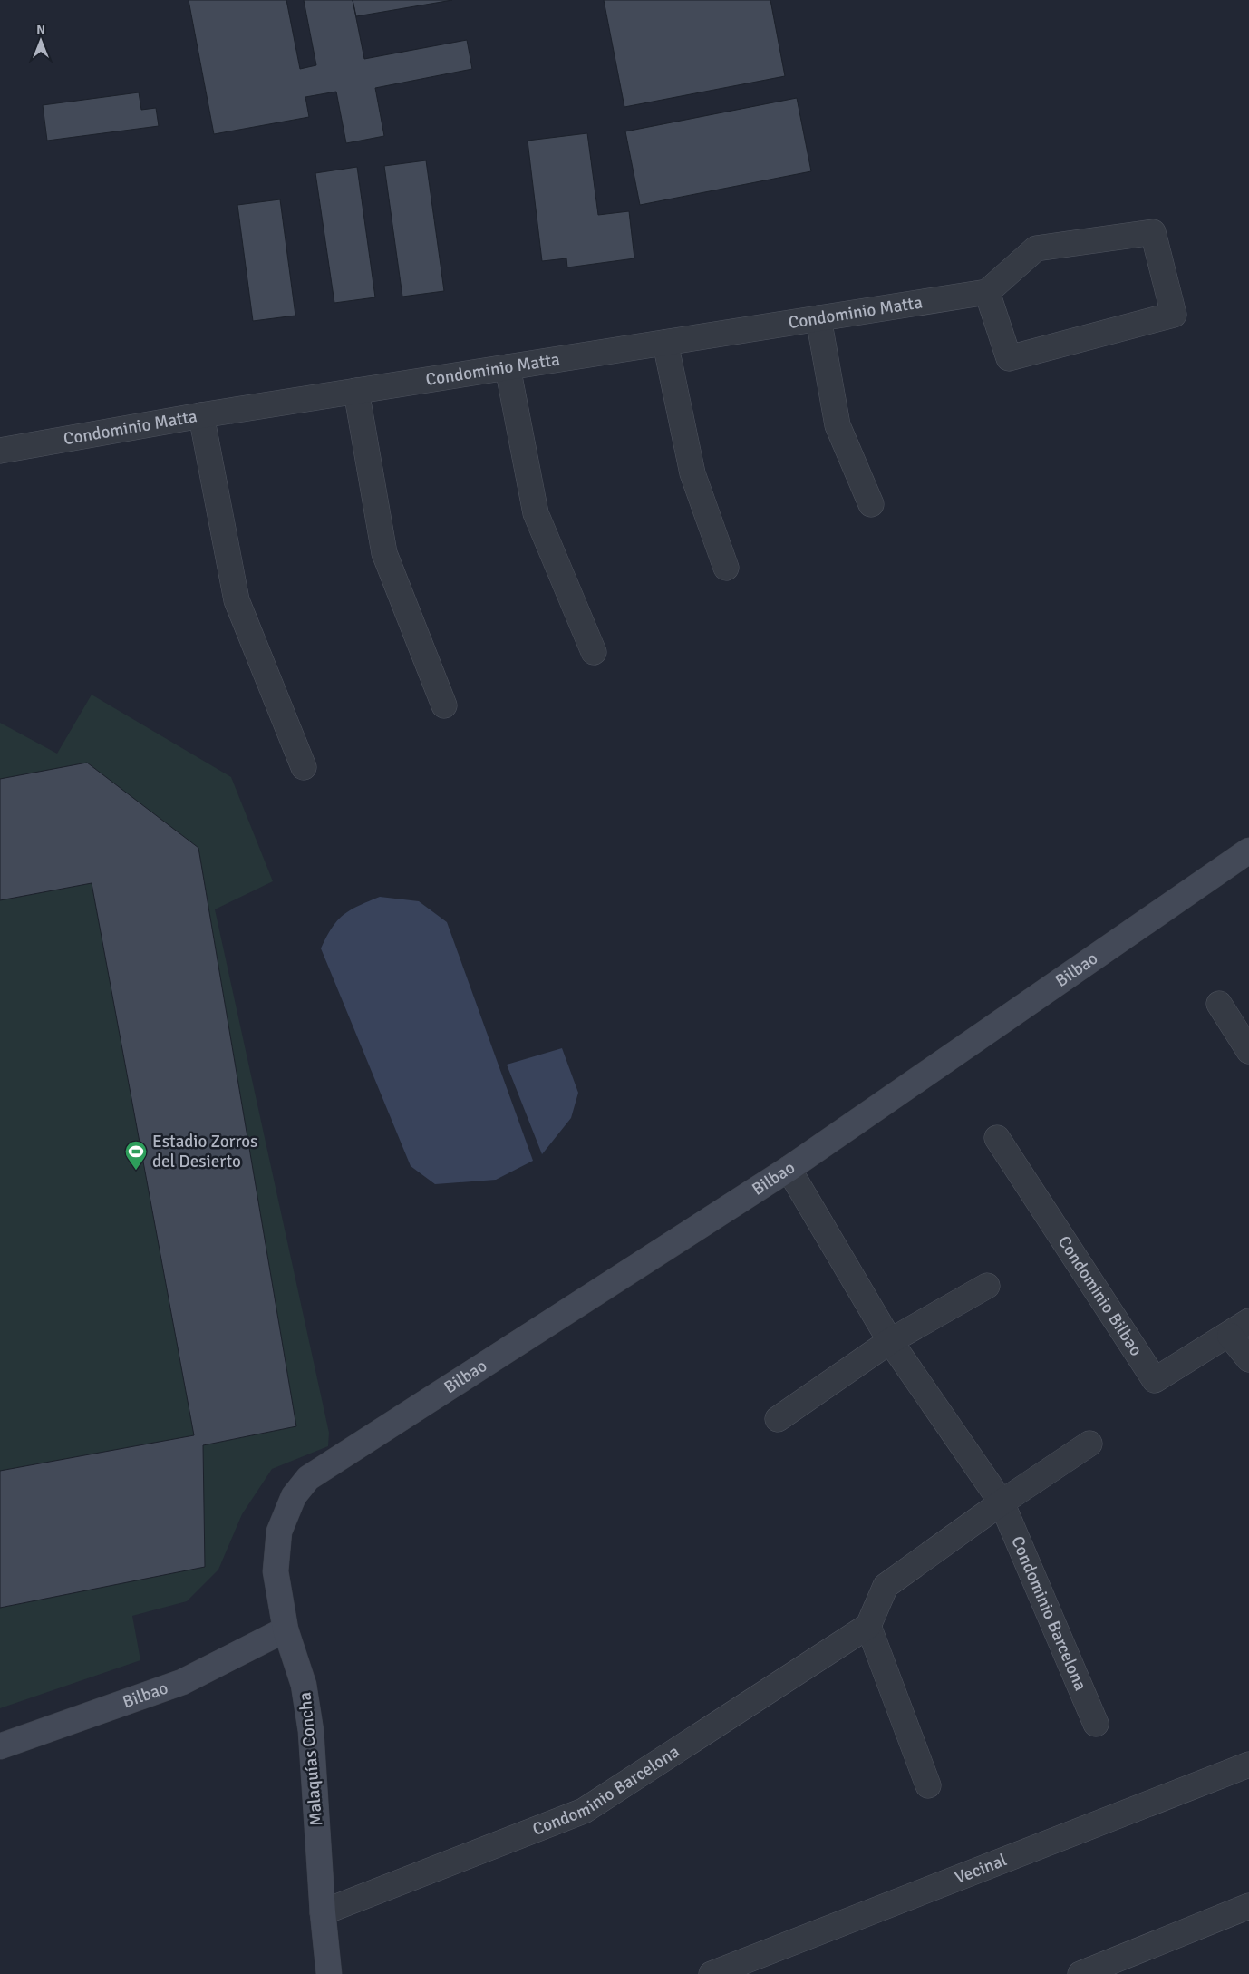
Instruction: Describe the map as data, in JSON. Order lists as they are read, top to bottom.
{
  "streets": {
    "street": [
      "Condominio Matta",
      "Bilbao",
      "Condominio Bilbao",
      "Condominio Barcelona",
      "Malaquías Concha",
      "Vecinal"
    ]
  },
  "crossings": [
    ["Bilbao", "Condominio Barcelona"],
    ["Bilbao", "Malaquías Concha"],
    ["Condominio Barcelona", "Malaquías Concha"]
  ],
  "places": {
    "sports": ["Estadio Zorros del Desierto"]
  },
  "north": "top"
}
